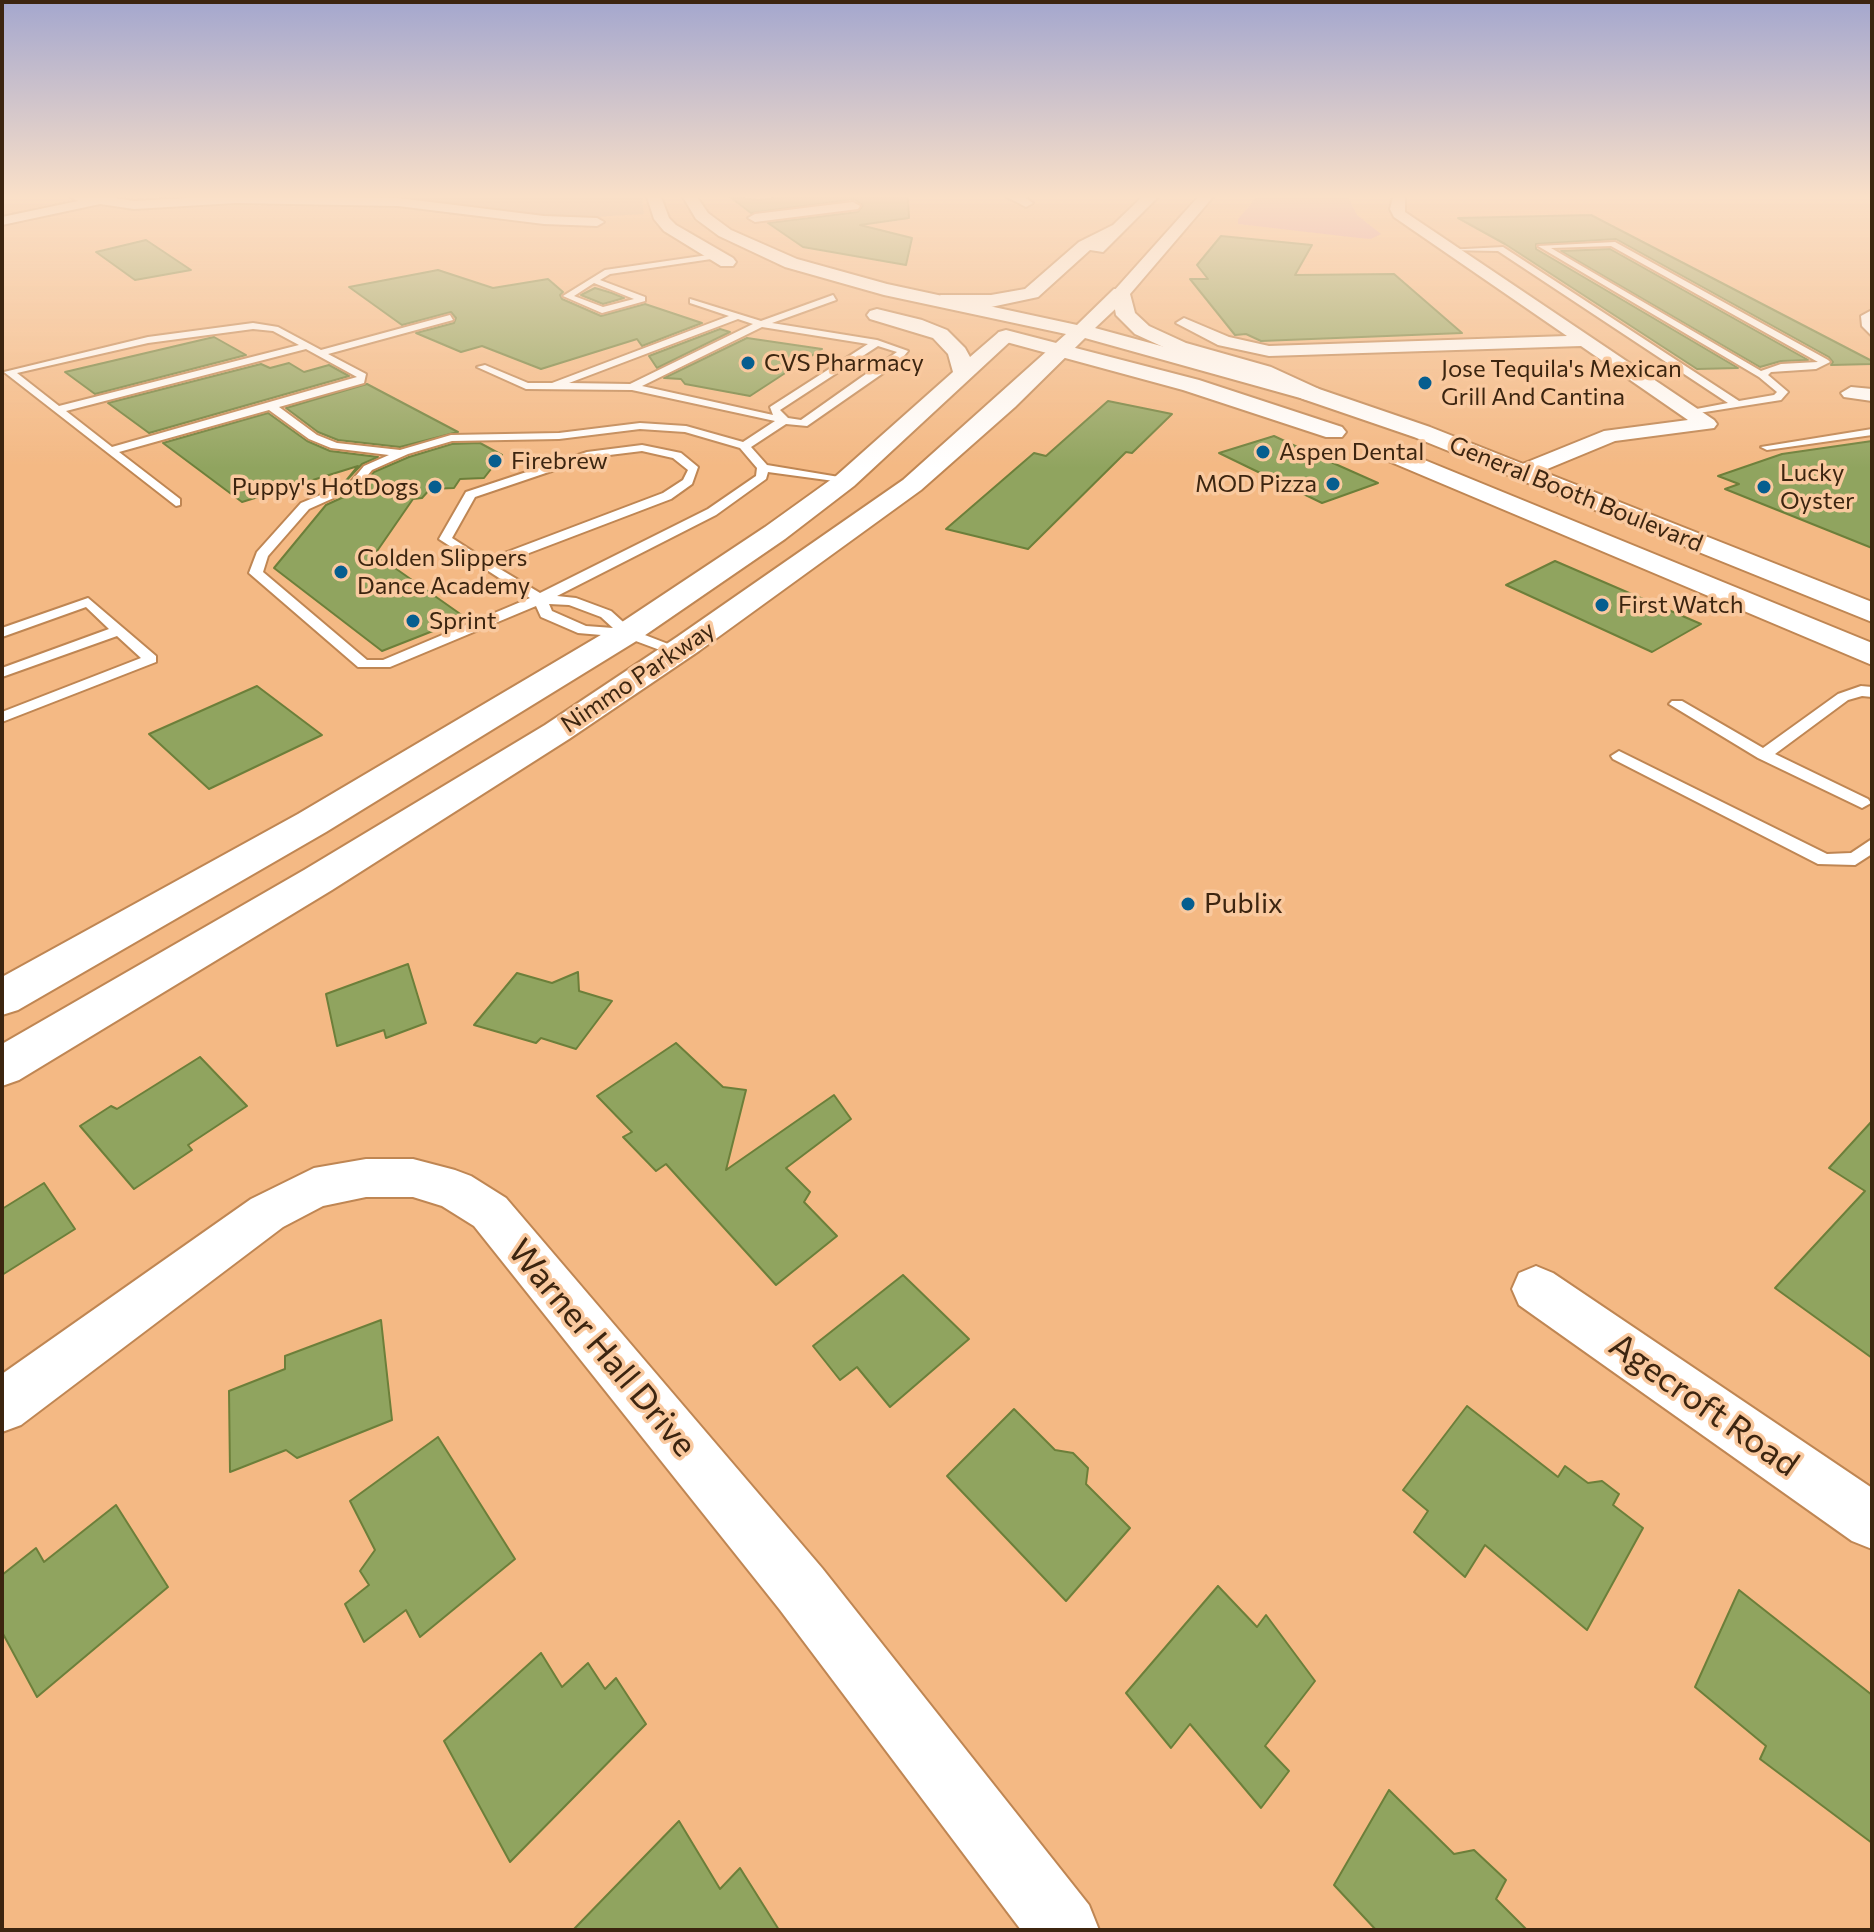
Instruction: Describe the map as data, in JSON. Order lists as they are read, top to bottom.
{
  "streets": {
    "main road": ["General Booth Boulevard", "Nimmo Parkway"],
    "street": ["Warner Hall Drive", "Agecroft Road"]
  },
  "crossings": [
    ["General Booth Boulevard", "Nimmo Parkway"]
  ],
  "places": [
    "CVS Pharmacy",
    "Jose Tequila's Mexican Grill And Cantina",
    "Aspen Dental",
    "Firebrew",
    "MOD Pizza",
    "Puppy's HotDogs",
    "Lucky Oyster",
    "Golden Slippers Dance Academy",
    "First Watch",
    "Sprint",
    "Publix"
  ]
}
